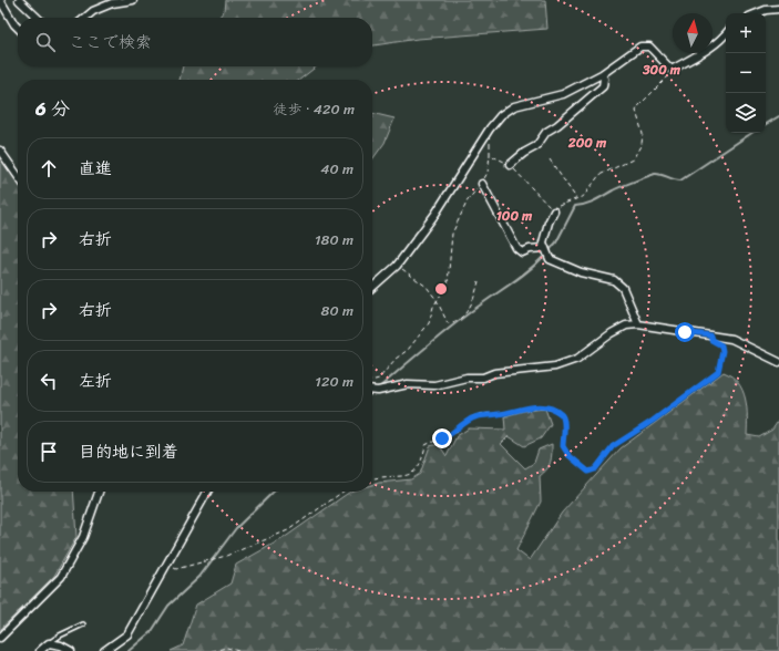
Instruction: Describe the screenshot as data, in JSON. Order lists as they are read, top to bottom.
{
  "north": "top",
  "page": {
    "map_buttons": ["+", "−"],
    "search": "ここで検索",
    "heading": ["6 分", "徒歩 · 420 m"],
    "list": [
      ["直進", "40 m"],
      ["右折", "180 m"],
      ["右折", "80 m"],
      ["左折", "120 m"],
      "目的地に到着"
    ]
  },
  "rings": ["300 m", "200 m", "100 m"]
}
